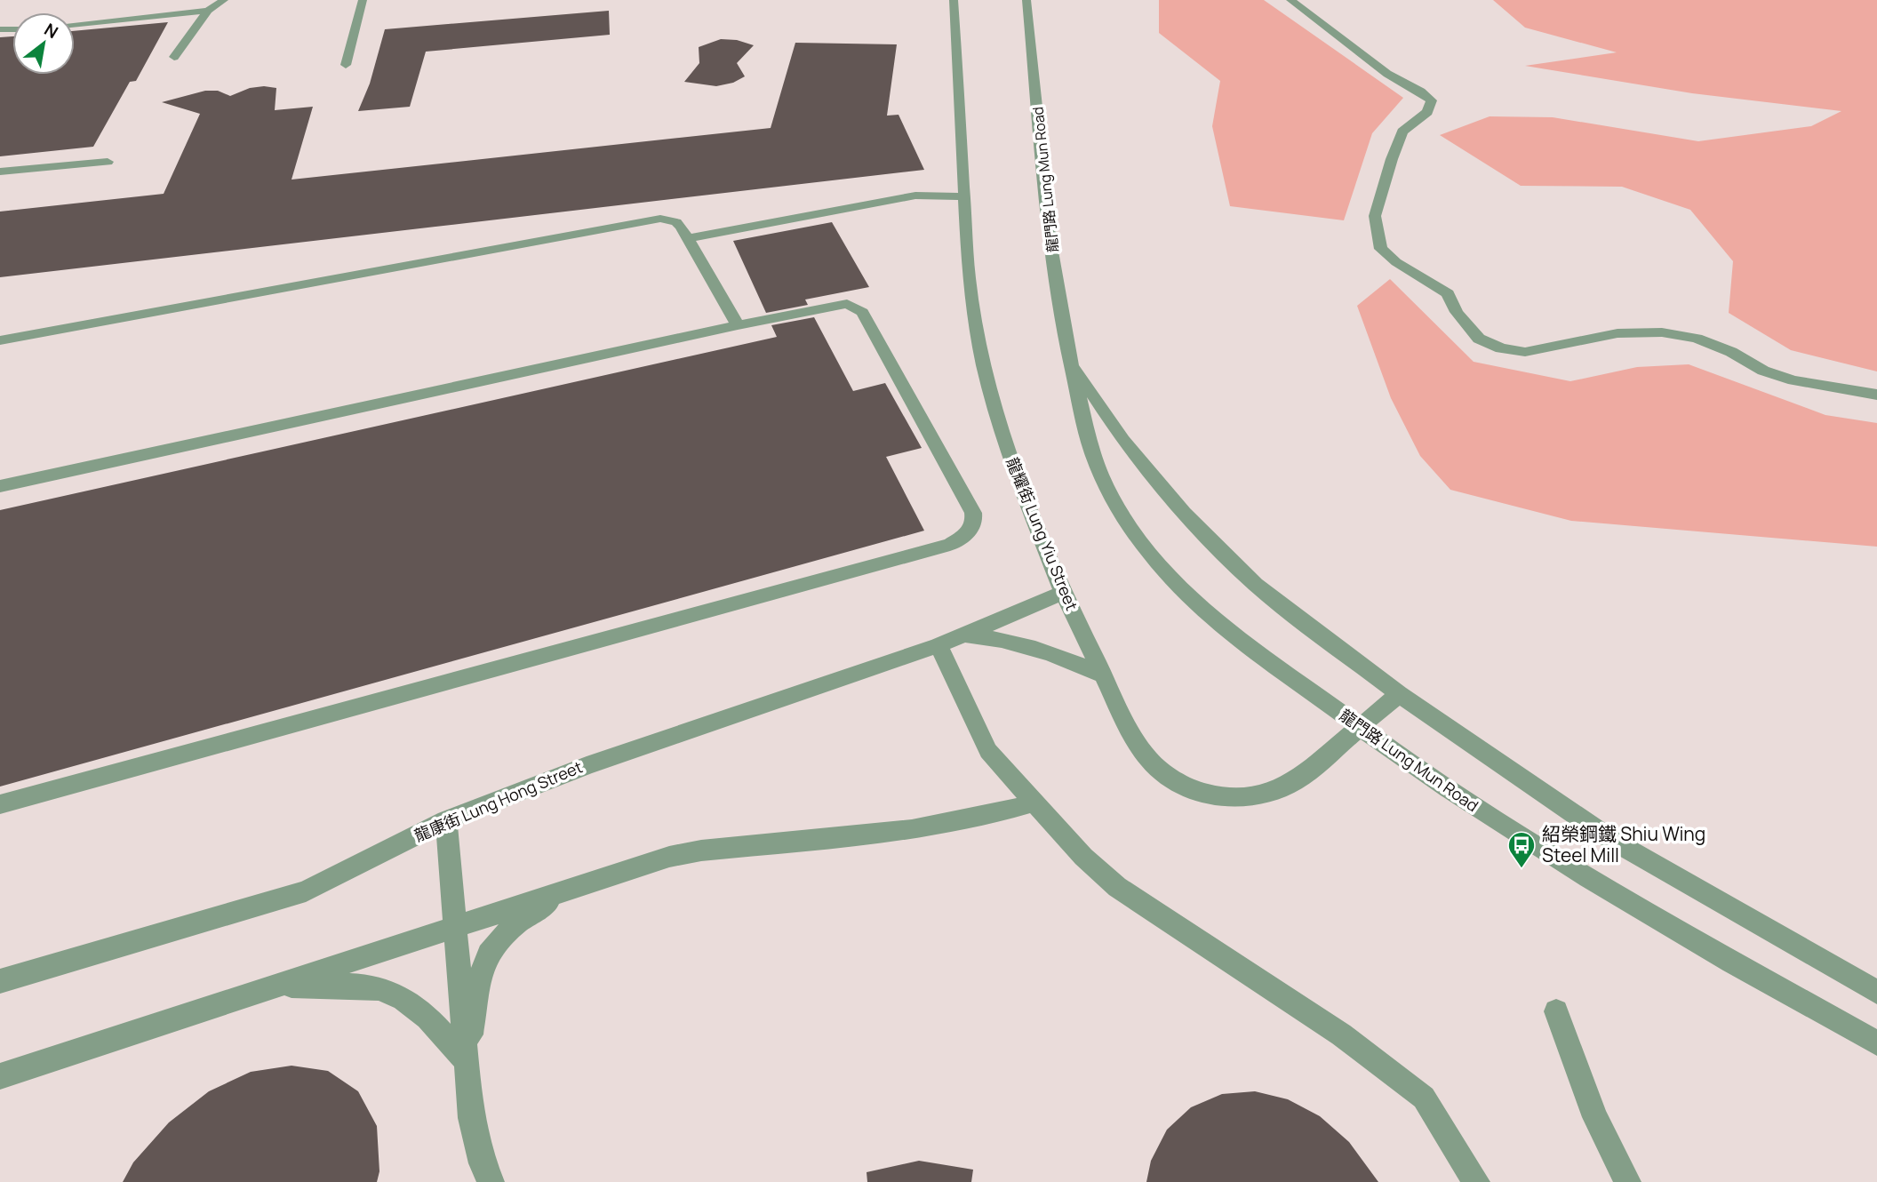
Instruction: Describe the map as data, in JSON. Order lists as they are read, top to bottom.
{
  "streets": {
    "street": ["龍門路 Lung Mun Road", "龍耀街 Lung Yiu Street", "龍康街 Lung Hong Street"]
  },
  "crossings": [
    ["龍門路 Lung Mun Road", "龍耀街 Lung Yiu Street"],
    ["龍耀街 Lung Yiu Street", "龍康街 Lung Hong Street"]
  ],
  "places": {
    "bus stop": ["紹榮鋼鐵 Shiu Wing Steel Mill"]
  },
  "north": "top right"
}
